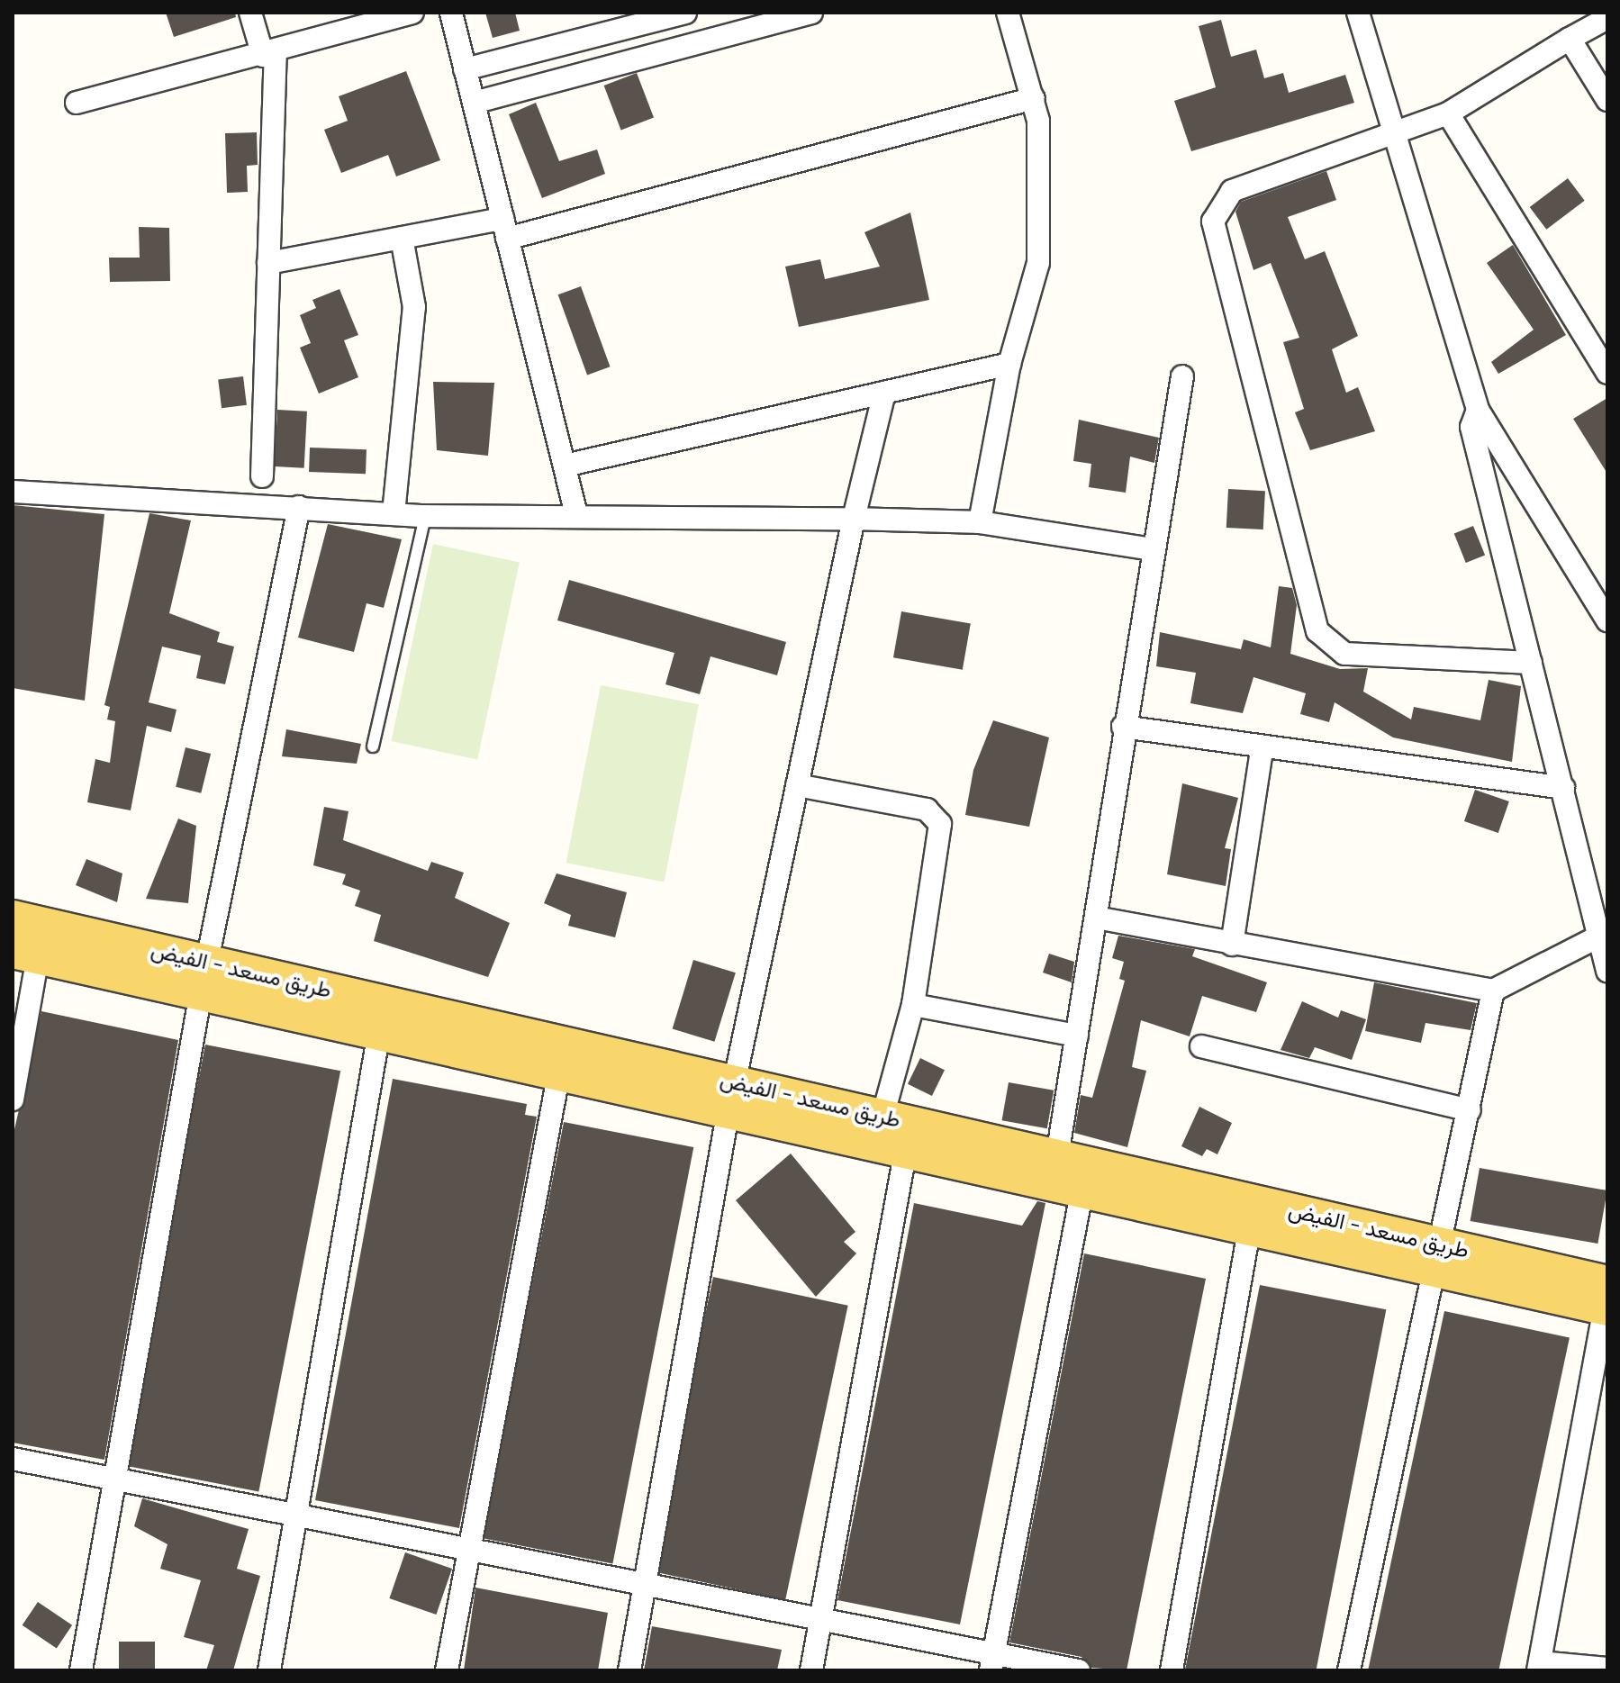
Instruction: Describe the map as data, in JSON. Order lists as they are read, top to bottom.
{
  "streets": {
    "main road": ["طريق مسعد - الفيض"]
  }
}
